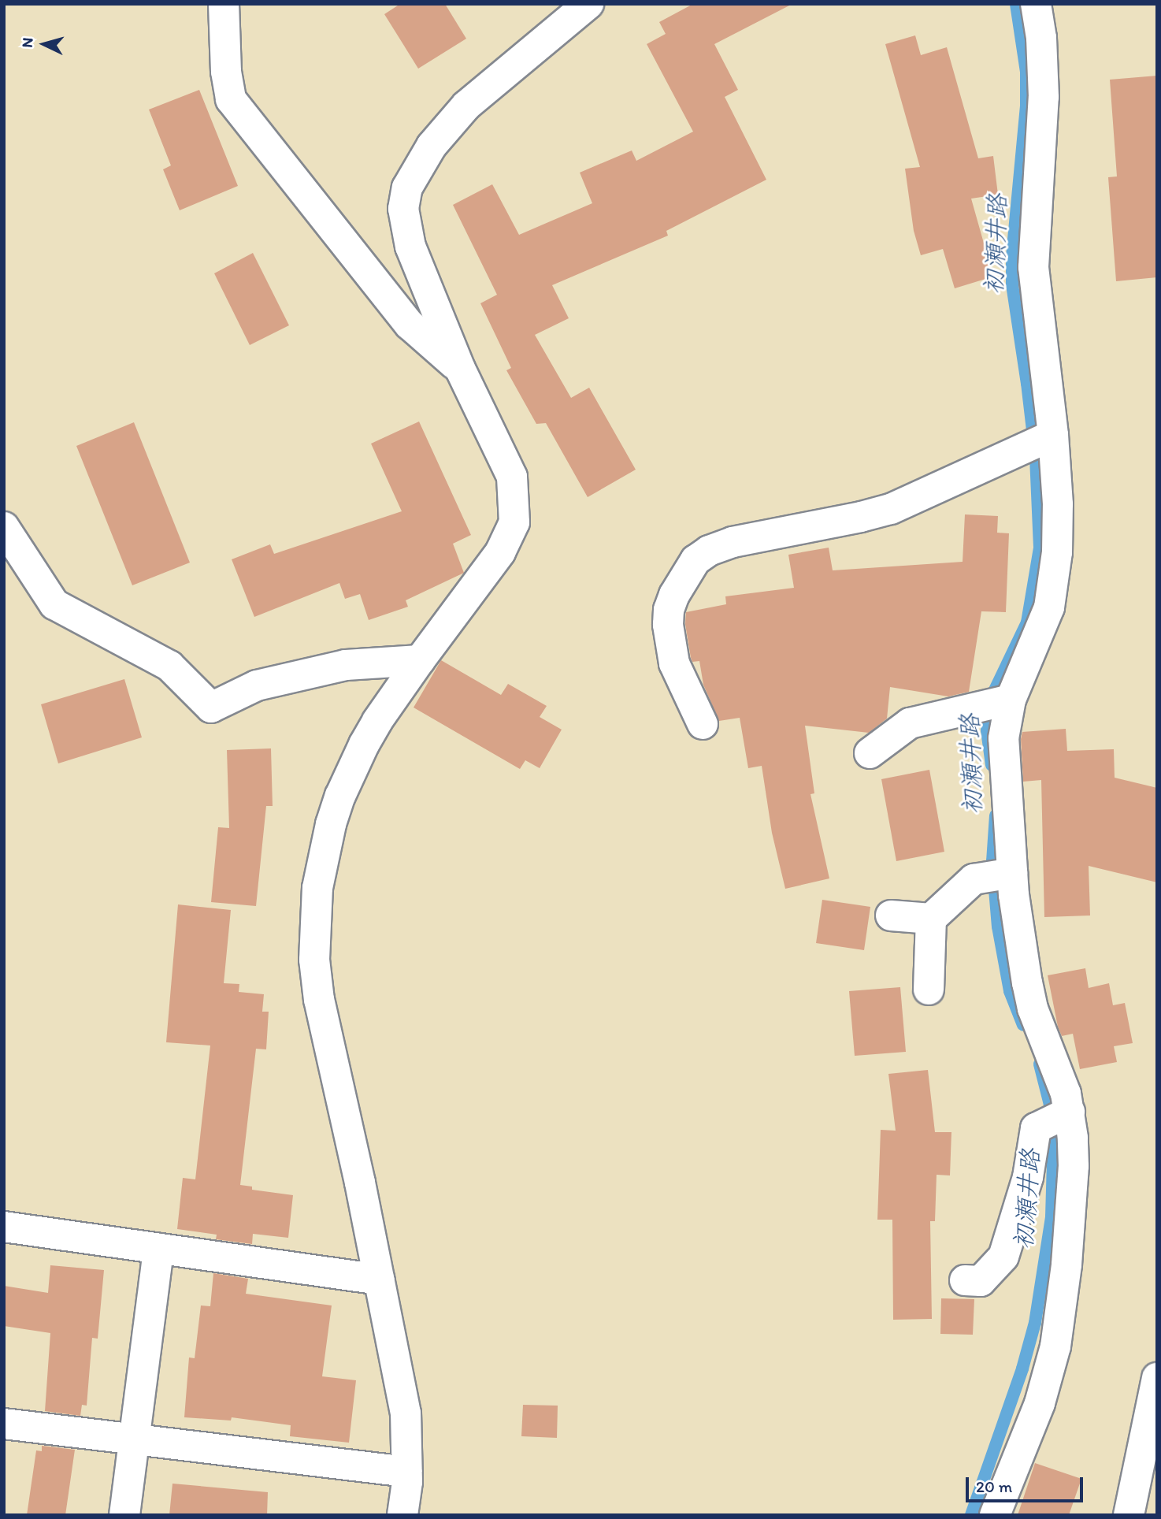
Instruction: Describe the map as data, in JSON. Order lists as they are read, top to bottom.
{
  "water": ["初瀬井路"],
  "scale_bar": "20 m",
  "north": "left"
}
